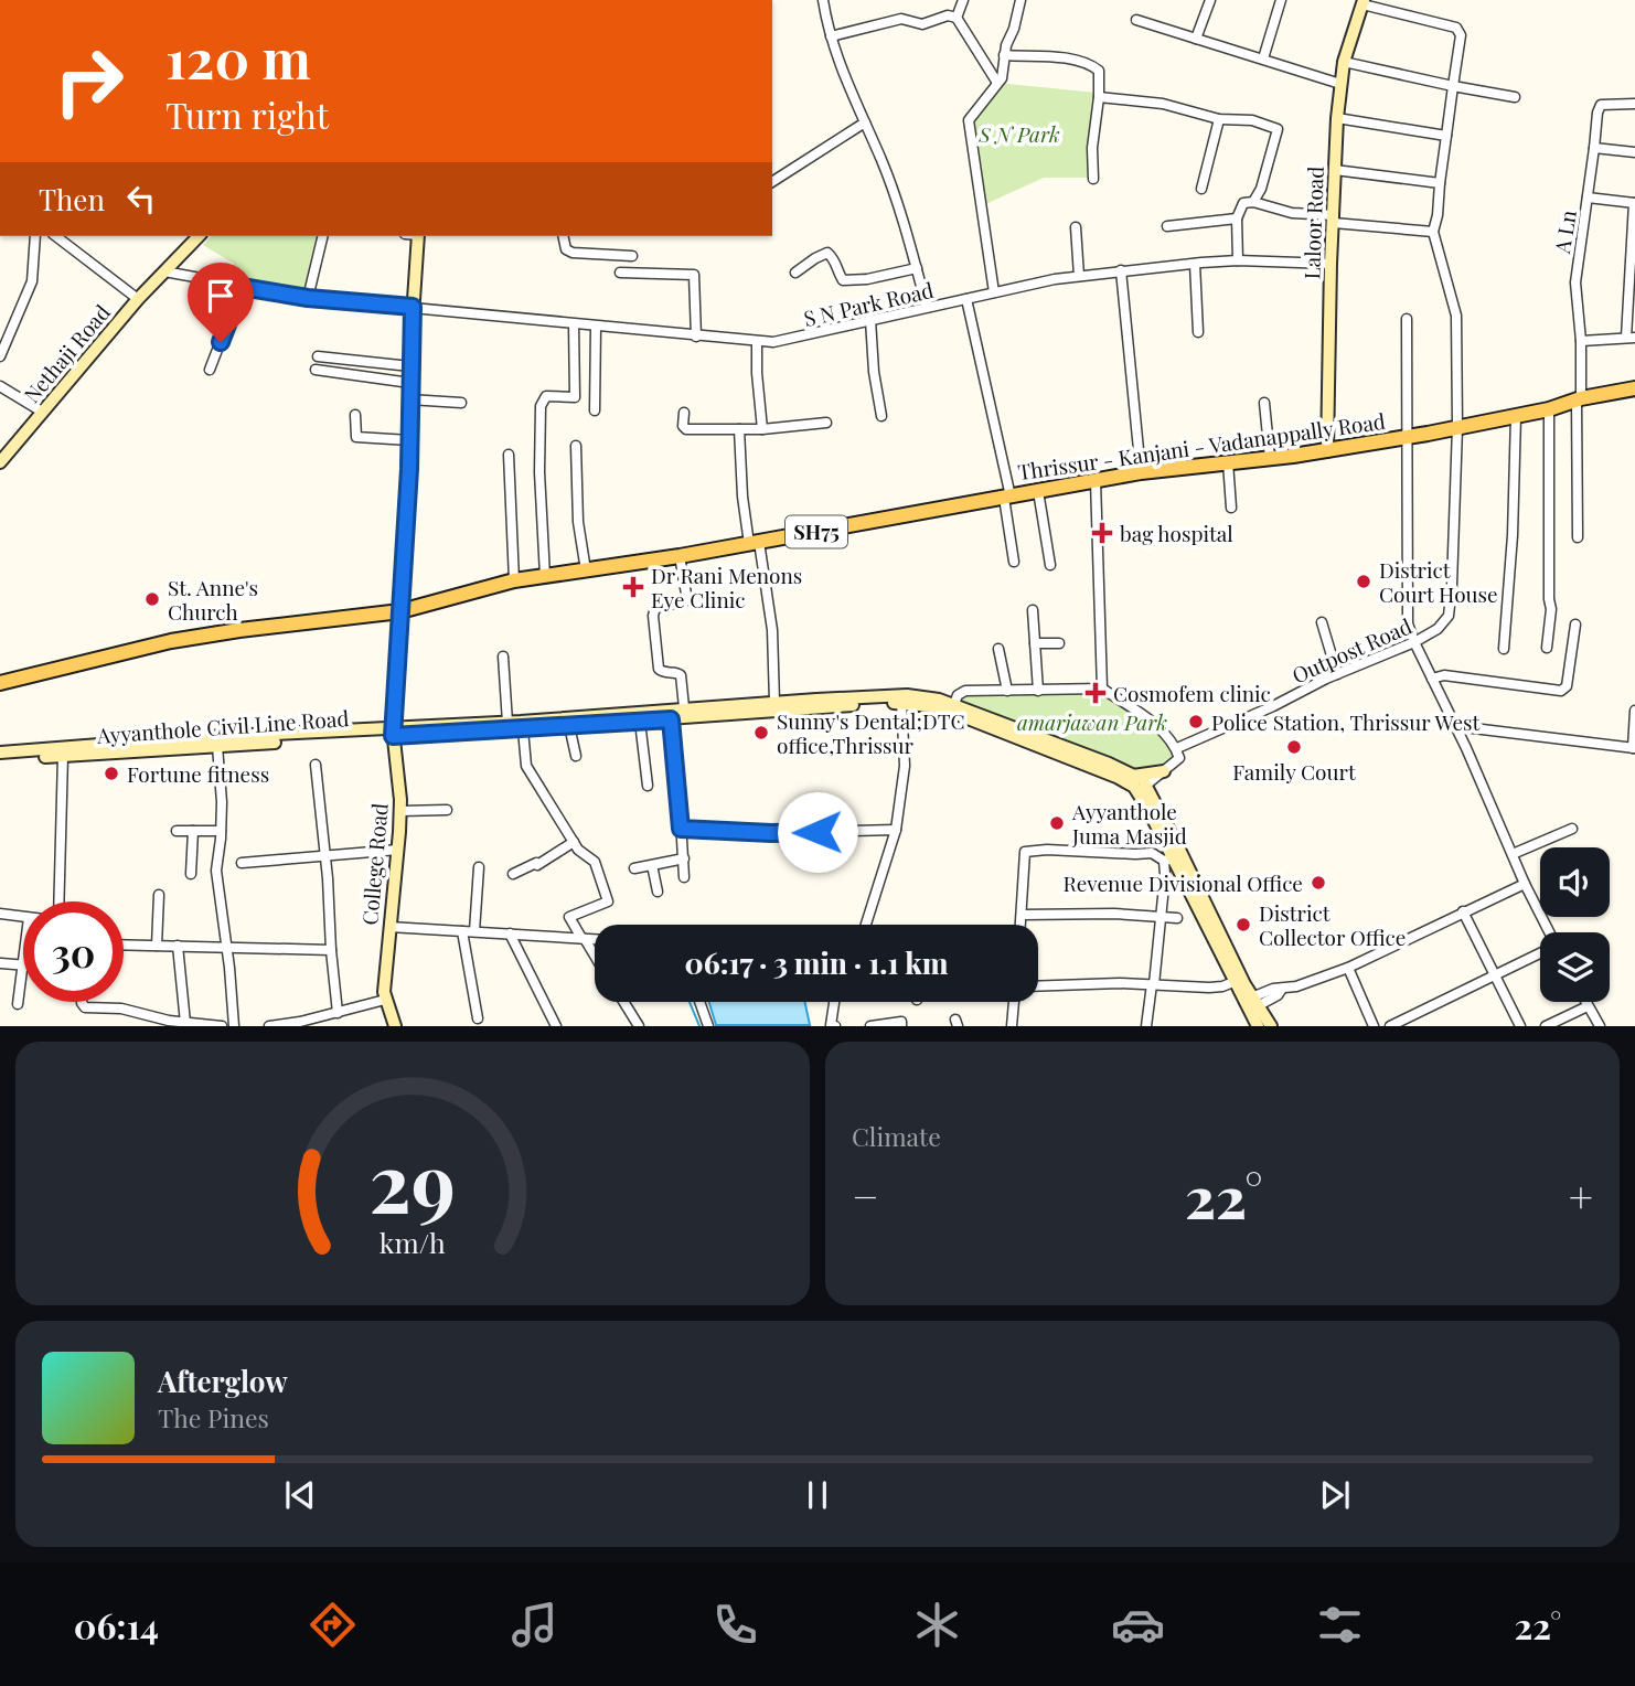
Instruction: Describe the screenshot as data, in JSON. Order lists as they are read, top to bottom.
{
  "streets": {
    "main road": [
      "Laloor Road",
      "Nethaji Road",
      "Thrissur - Kanjani - Vadanappally Road",
      "SH75",
      "Ayyanthole Civil Line Road",
      "College Road"
    ],
    "street": ["A Ln", "S N Park Road", "Outpost Road"]
  },
  "crossings": [
    ["Laloor Road", "S N Park Road"],
    ["Laloor Road", "Thrissur - Kanjani - Vadanappally Road"],
    ["A Ln", "Thrissur - Kanjani - Vadanappally Road"],
    ["S N Park Road", "College Road"],
    ["Thrissur - Kanjani - Vadanappally Road", "Outpost Road"],
    ["Thrissur - Kanjani - Vadanappally Road", "College Road"],
    ["Ayyanthole Civil Line Road", "College Road"]
  ],
  "parks": ["S N Park", "amarjawan Park"],
  "places": {
    "health": ["bag hospital", "Dr Rani Menons Eye Clinic", "Cosmofem clinic"],
    "other": [
      "District Court House",
      "St. Anne's Church",
      "Police Station, Thrissur West",
      "Sunny's Dental;DTC office,Thrissur",
      "Family Court",
      "Fortune fitness",
      "Ayyanthole Juma Masjid",
      "Revenue Divisional Office",
      "District Collector Office"
    ]
  },
  "page": {
    "turn": ["120 m", "Turn right"],
    "then": "Then",
    "limit": "30",
    "trip": "06:17 · 3 min · 1.1 km",
    "tile": "Climate",
    "heat": ["−", "22°", "+"],
    "song": ["Afterglow", "The Pines"],
    "tabs": ["06:14", "22°"],
    "gauge": ["29", "km/h"]
  }
}
